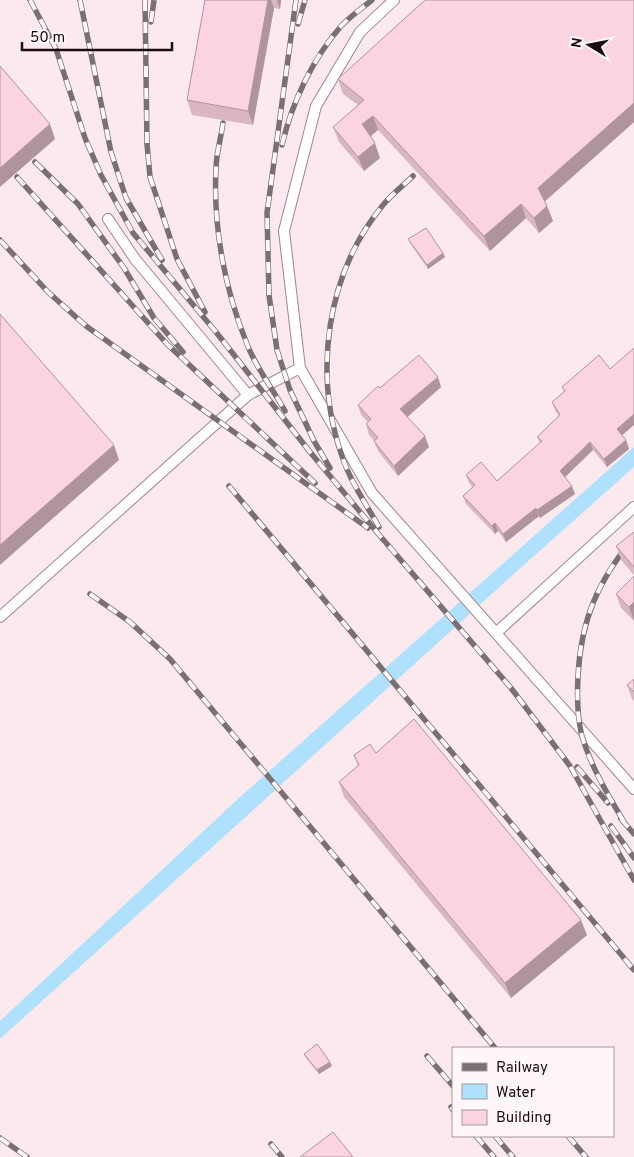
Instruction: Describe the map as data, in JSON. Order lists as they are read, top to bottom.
{
  "legend": ["Railway", "Water", "Building"],
  "scale_bar": "50 m",
  "north": "left"
}
